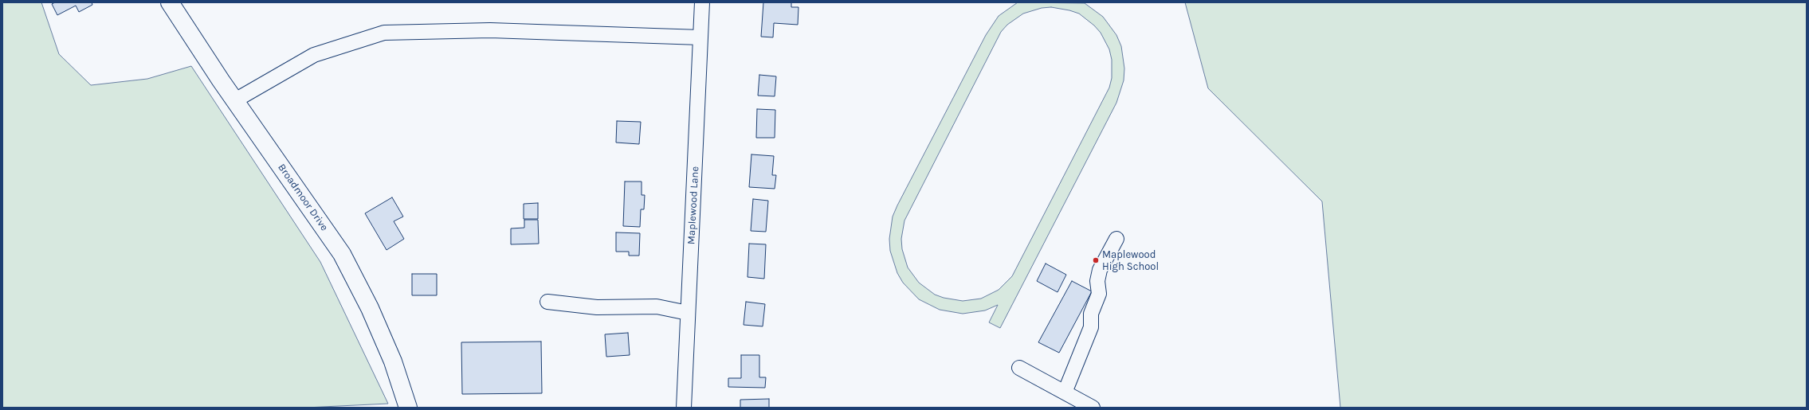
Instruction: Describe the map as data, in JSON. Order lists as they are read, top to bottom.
{
  "streets": {
    "main road": ["Broadmoor Drive"],
    "street": ["Maplewood Lane"]
  },
  "places": ["Maplewood High School"]
}
